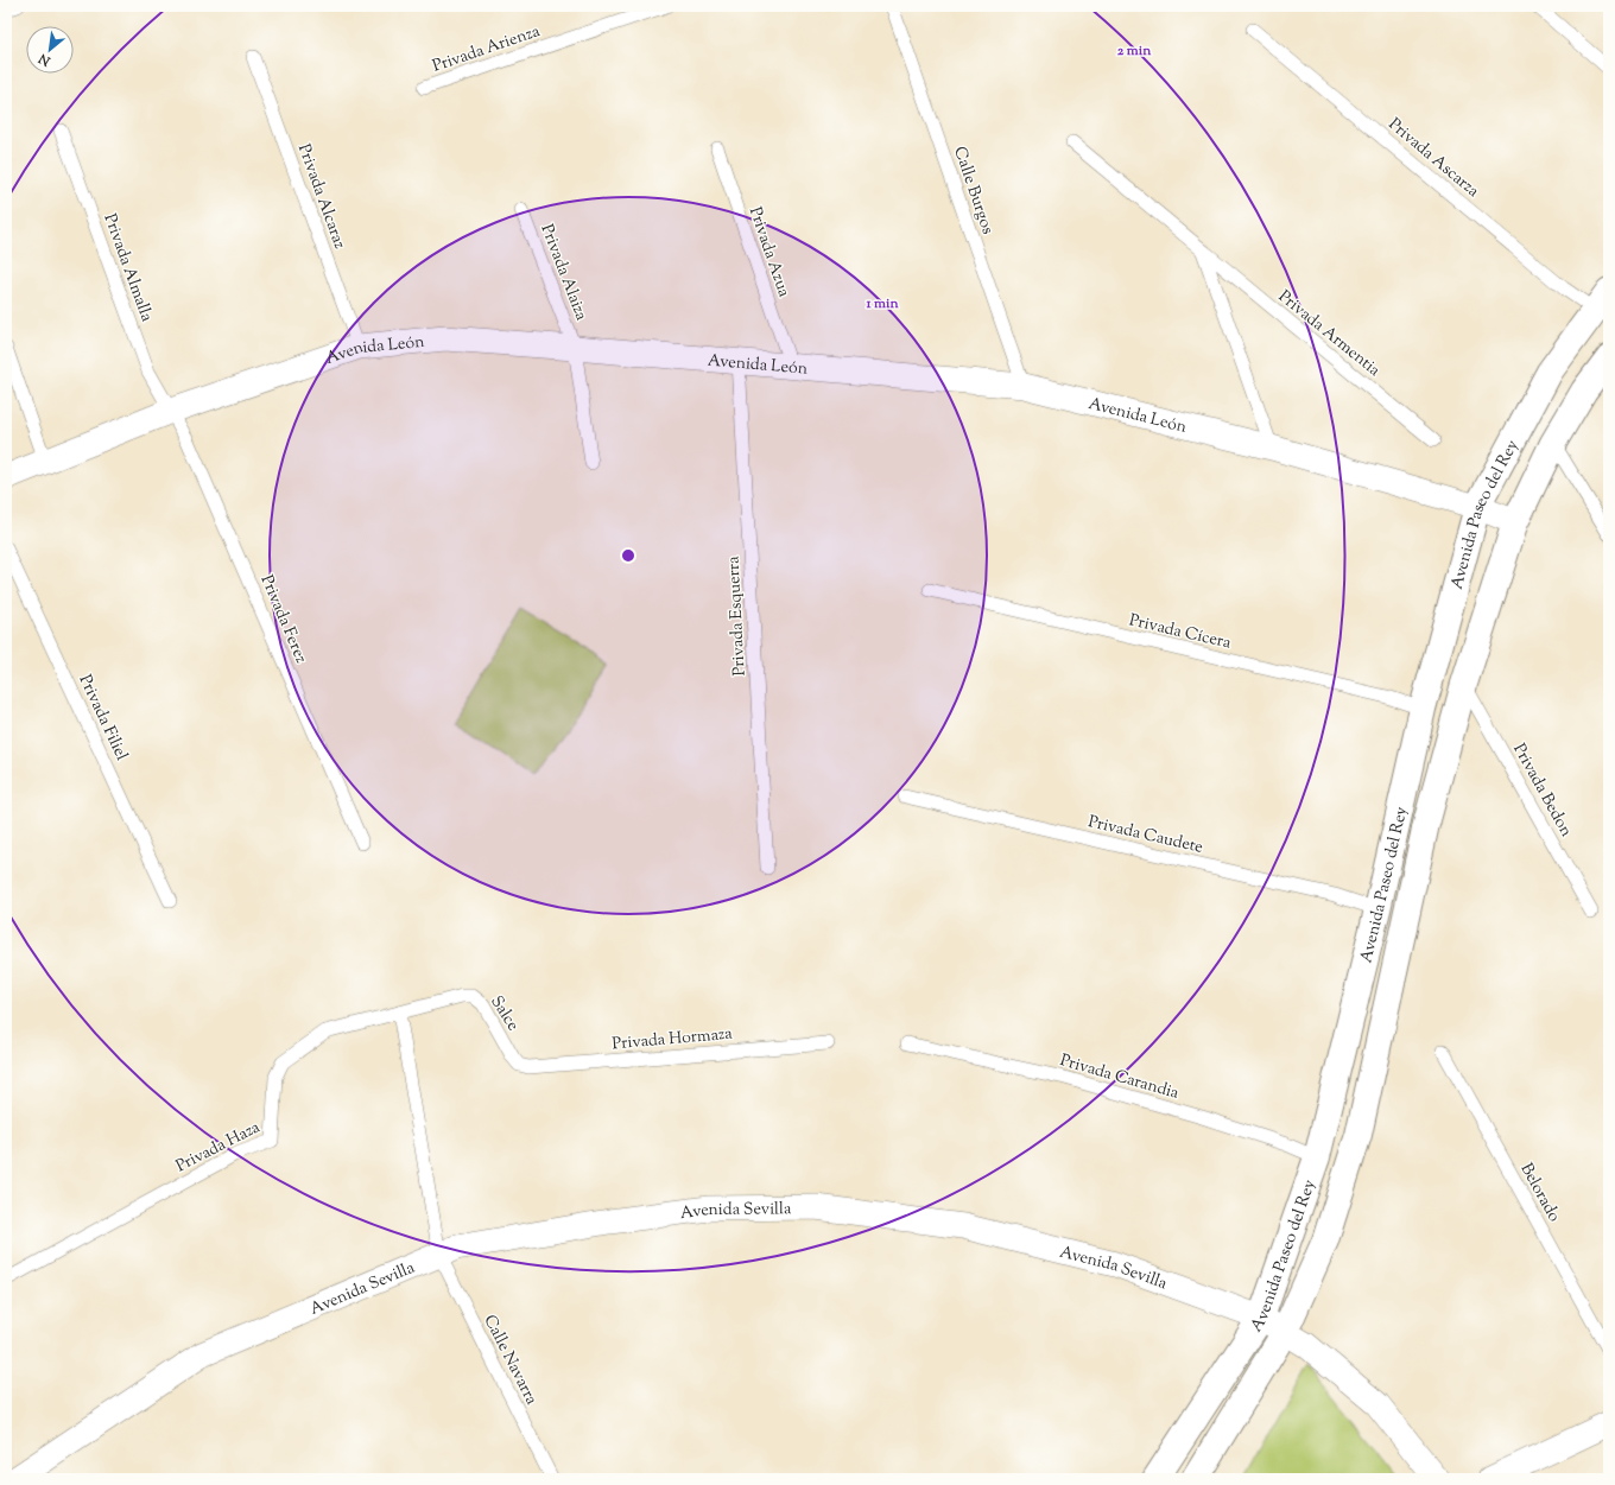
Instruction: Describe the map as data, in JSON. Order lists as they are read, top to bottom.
{
  "streets": {
    "street": ["Avenida León", "Avenida Paseo del Rey", "Avenida Sevilla"],
    "lane": [
      "Privada Arienza",
      "Privada Ascarza",
      "Calle Burgos",
      "Privada Alcaraz",
      "Privada Azua",
      "Privada Almalla",
      "Privada Alaiza",
      "Privada Armentia",
      "Privada Esquerra",
      "Privada Ferez",
      "Privada Cícera",
      "Privada Filiel",
      "Privada Bedon",
      "Privada Caudete",
      "Salce",
      "Privada Hormaza",
      "Privada Carandia",
      "Privada Haza",
      "Belorado",
      "Calle Navarra"
    ]
  },
  "crossings": [
    ["Privada Ascarza", "Avenida Paseo del Rey"],
    ["Calle Burgos", "Avenida León"],
    ["Privada Alcaraz", "Avenida León"],
    ["Privada Azua", "Avenida León"],
    ["Privada Almalla", "Avenida León"],
    ["Privada Almalla", "Privada Ferez"],
    ["Privada Alaiza", "Avenida León"],
    ["Avenida León", "Avenida Paseo del Rey"],
    ["Avenida León", "Privada Esquerra"],
    ["Avenida León", "Privada Ferez"],
    ["Avenida Paseo del Rey", "Privada Cícera"],
    ["Avenida Paseo del Rey", "Privada Bedon"],
    ["Avenida Paseo del Rey", "Privada Caudete"],
    ["Avenida Paseo del Rey", "Privada Carandia"],
    ["Avenida Paseo del Rey", "Avenida Sevilla"],
    ["Salce", "Privada Hormaza"],
    ["Salce", "Privada Haza"],
    ["Avenida Sevilla", "Calle Navarra"]
  ],
  "north": "bottom left",
  "rings": ["2 min", "1 min"]
}
